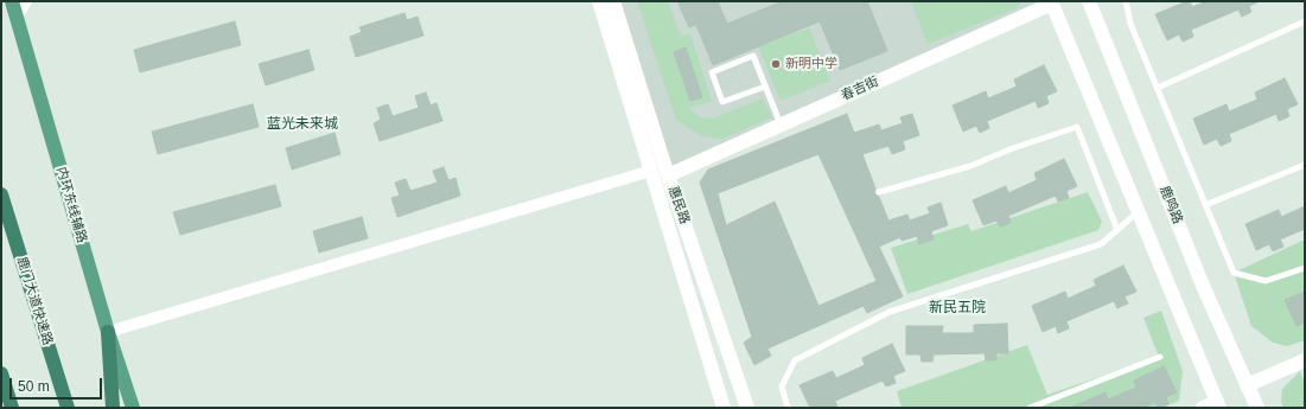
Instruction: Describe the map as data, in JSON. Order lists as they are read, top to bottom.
{
  "streets": {
    "highway": ["鹿门大道快速路"],
    "main road": ["内环东线辅路"],
    "street": ["春吉街", "惠民路", "鹿鸣路"]
  },
  "crossings": [
    ["春吉街", "惠民路"]
  ],
  "districts": ["蓝光未来城", "新民五院"],
  "places": ["新明中学"],
  "scale_bar": "50 m"
}
